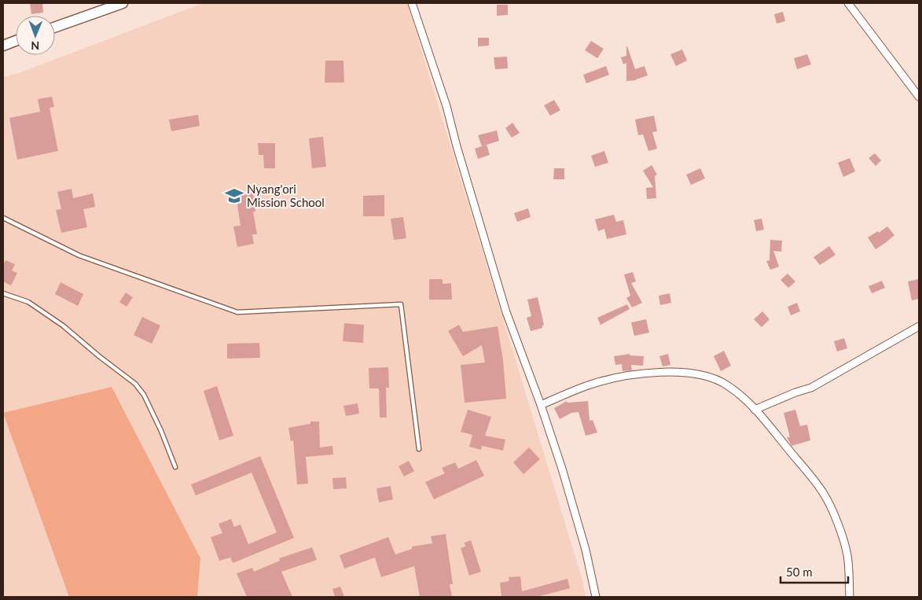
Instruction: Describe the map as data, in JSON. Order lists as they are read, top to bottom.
{
  "places": {
    "school or university": ["Nyang'ori Mission School"]
  },
  "scale_bar": "50 m",
  "north": "bottom"
}
